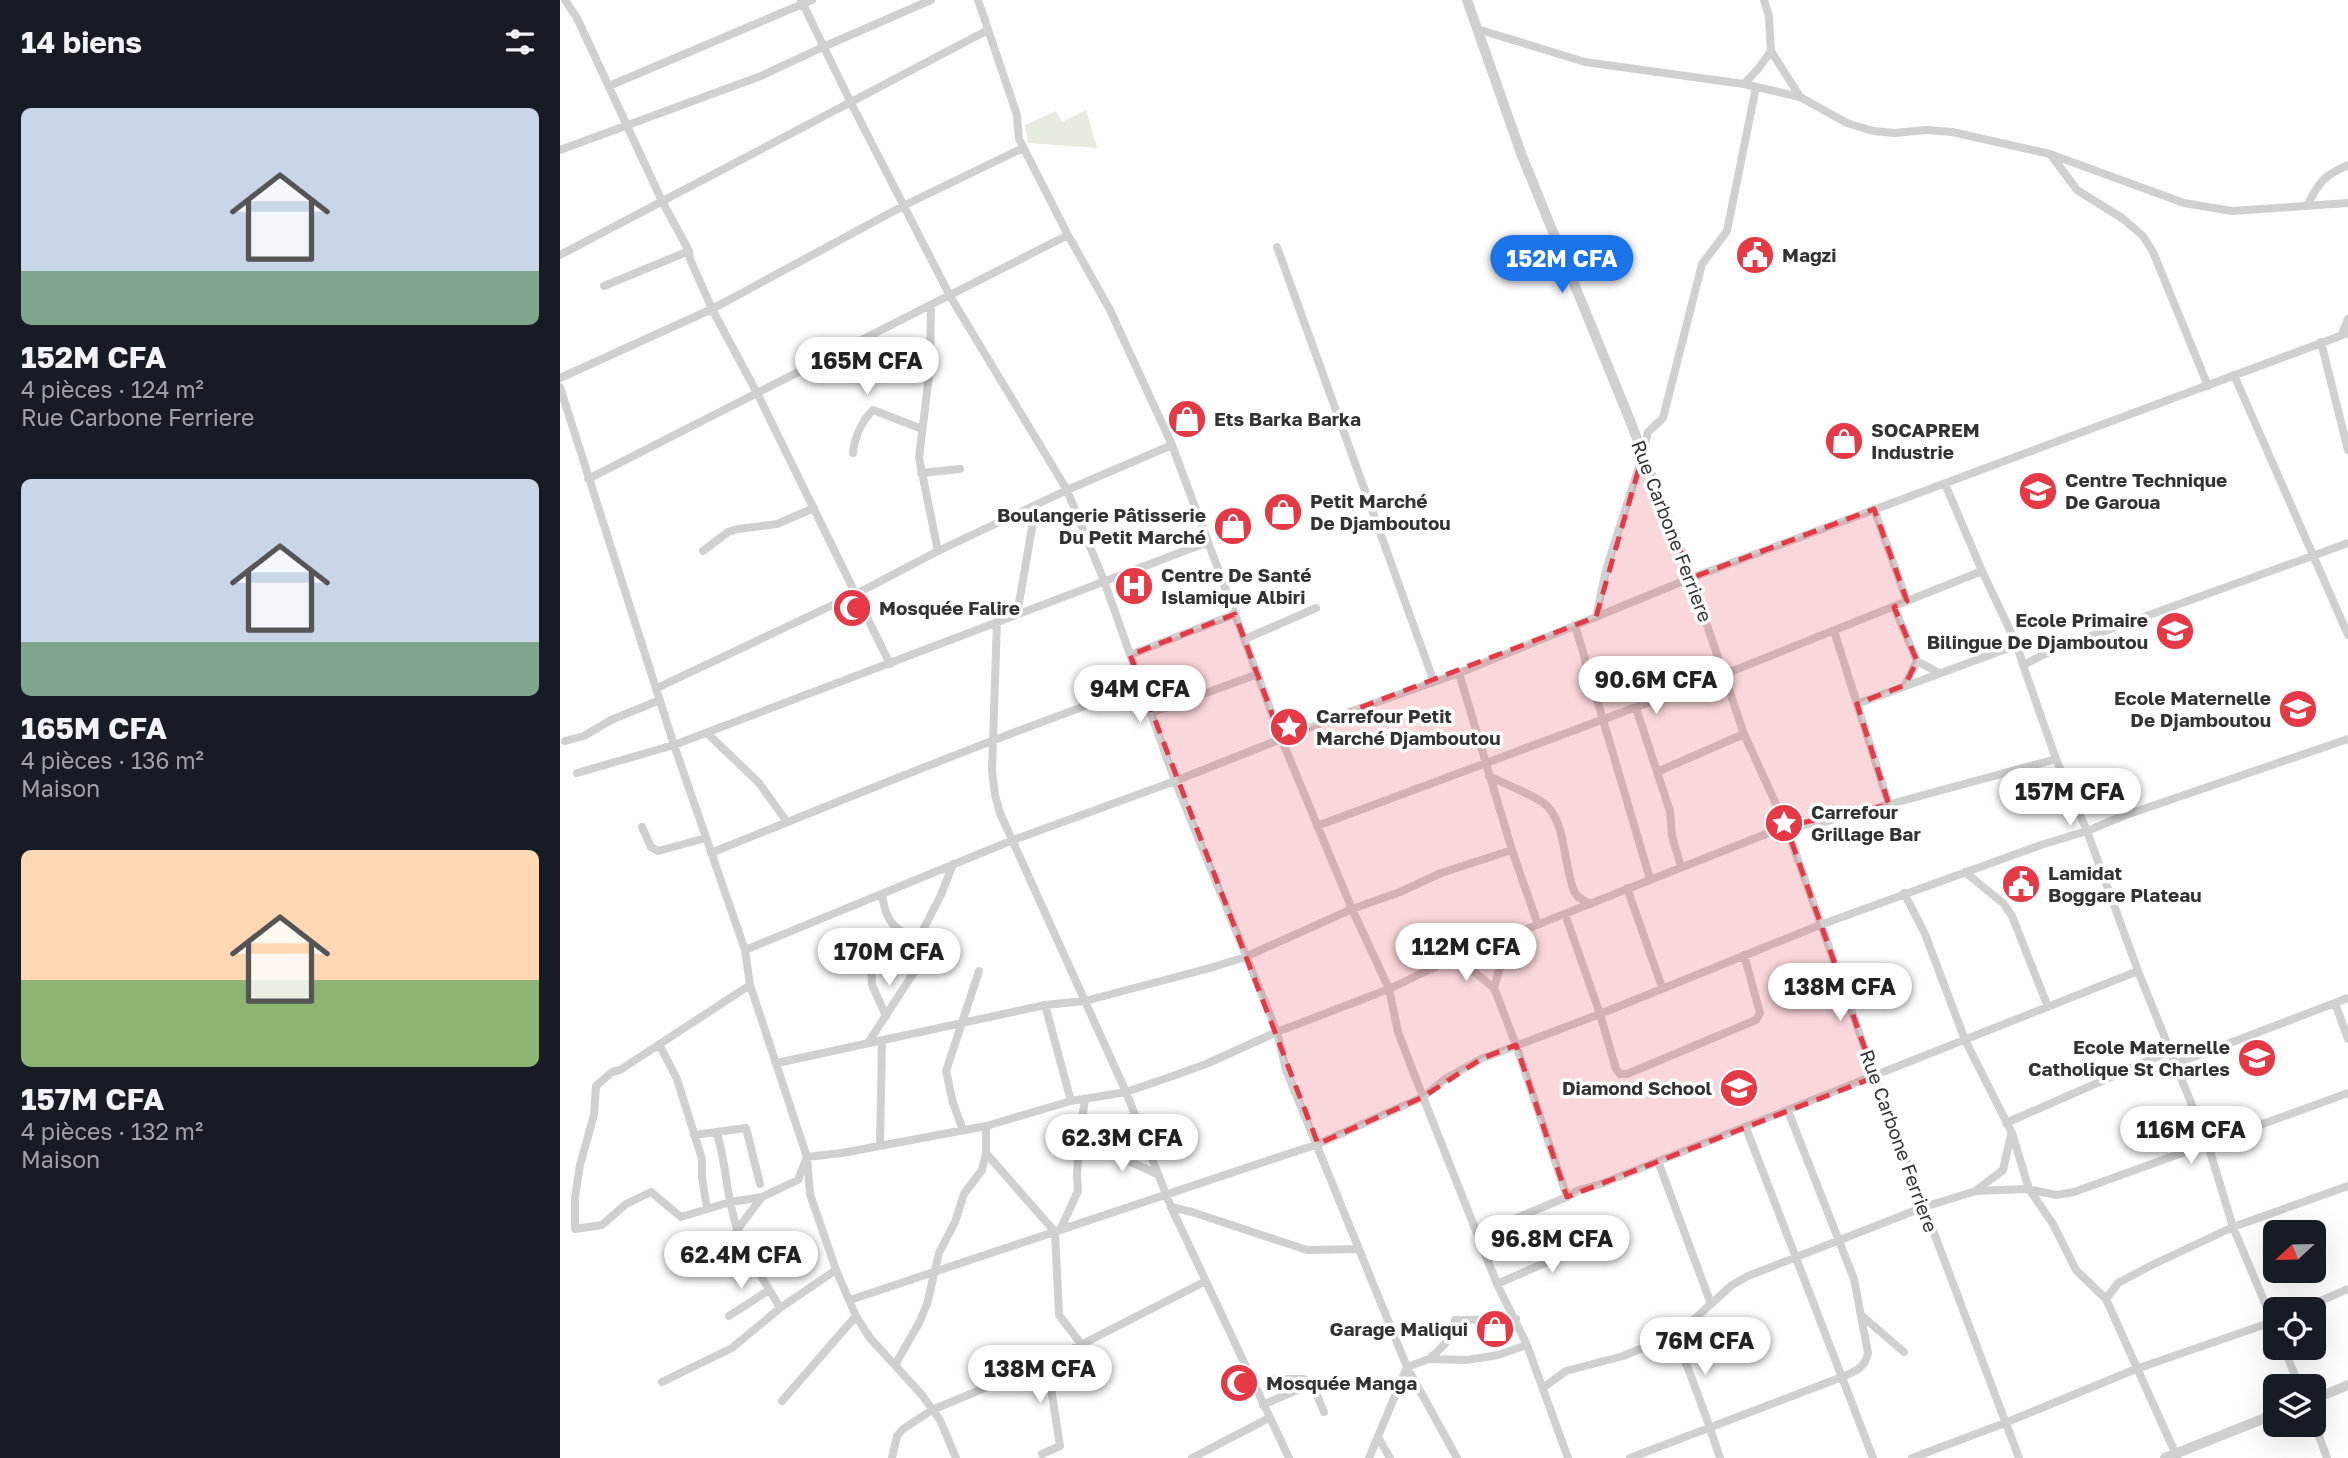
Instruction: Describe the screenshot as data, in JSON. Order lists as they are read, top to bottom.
{
  "streets": {
    "street": ["Rue Carbone Ferriere"]
  },
  "places": {
    "public building": ["Magzi", "Lamidat Boggare Plateau"],
    "shop": [
      "Ets Barka Barka",
      "SOCAPREM Industrie",
      "Petit Marché De Djamboutou",
      "Boulangerie Pâtisserie Du Petit Marché",
      "Garage Maliqui"
    ],
    "school or university": [
      "Centre Technique De Garoua",
      "Ecole Primaire Bilingue De Djamboutou",
      "Ecole Maternelle De Djamboutou",
      "Ecole Maternelle Catholique St Charles",
      "Diamond School"
    ],
    "hospital": ["Centre De Santé Islamique Albiri"],
    "mosque": ["Mosquée Falire", "Mosquée Manga"],
    "place": ["Carrefour Petit Marché Djamboutou", "Carrefour Grillage Bar"]
  },
  "north": "left",
  "page": {
    "heading": "14 biens",
    "list": [
      {
        "name": "152M CFA",
        "note": "4 pièces · 124 m² · Rue Carbone Ferriere"
      },
      {
        "name": "165M CFA",
        "note": "4 pièces · 136 m² · Maison"
      },
      {
        "name": "157M CFA",
        "note": "4 pièces · 132 m² · Maison"
      }
    ],
    "price": [
      "152M CFA",
      "165M CFA",
      "90.6M CFA",
      "94M CFA",
      "157M CFA",
      "112M CFA",
      "170M CFA",
      "138M CFA",
      "116M CFA",
      "62.3M CFA",
      "96.8M CFA",
      "62.4M CFA",
      "76M CFA",
      "138M CFA"
    ]
  }
}
